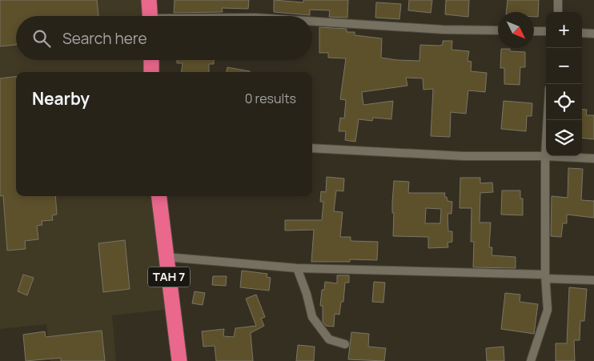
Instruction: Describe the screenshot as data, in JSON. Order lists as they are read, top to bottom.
{
  "streets": {
    "highway": ["TAH 7"]
  },
  "north": "bottom right",
  "page": {
    "map_buttons": ["+", "−"],
    "search": "Search here",
    "heading": ["Nearby", "0 results"]
  }
}
